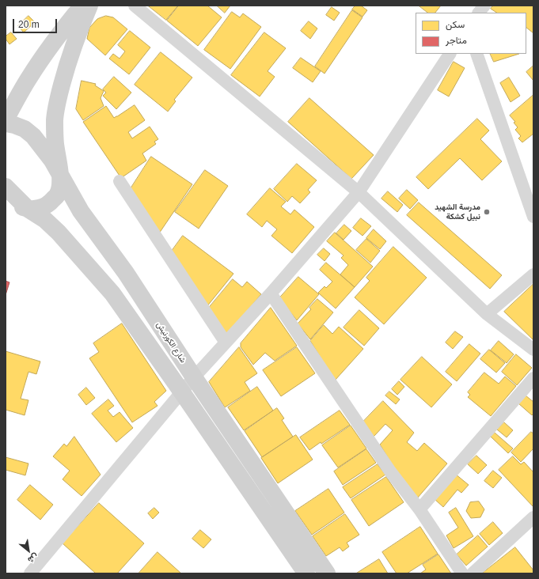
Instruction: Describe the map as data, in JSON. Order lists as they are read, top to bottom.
{
  "streets": {
    "main road": ["شارع الكورنيش"]
  },
  "places": ["مدرسة الشهيد نبيل كشكة"],
  "legend": ["سكن", "متاجر"],
  "scale_bar": "20 m",
  "north": "bottom right"
}
